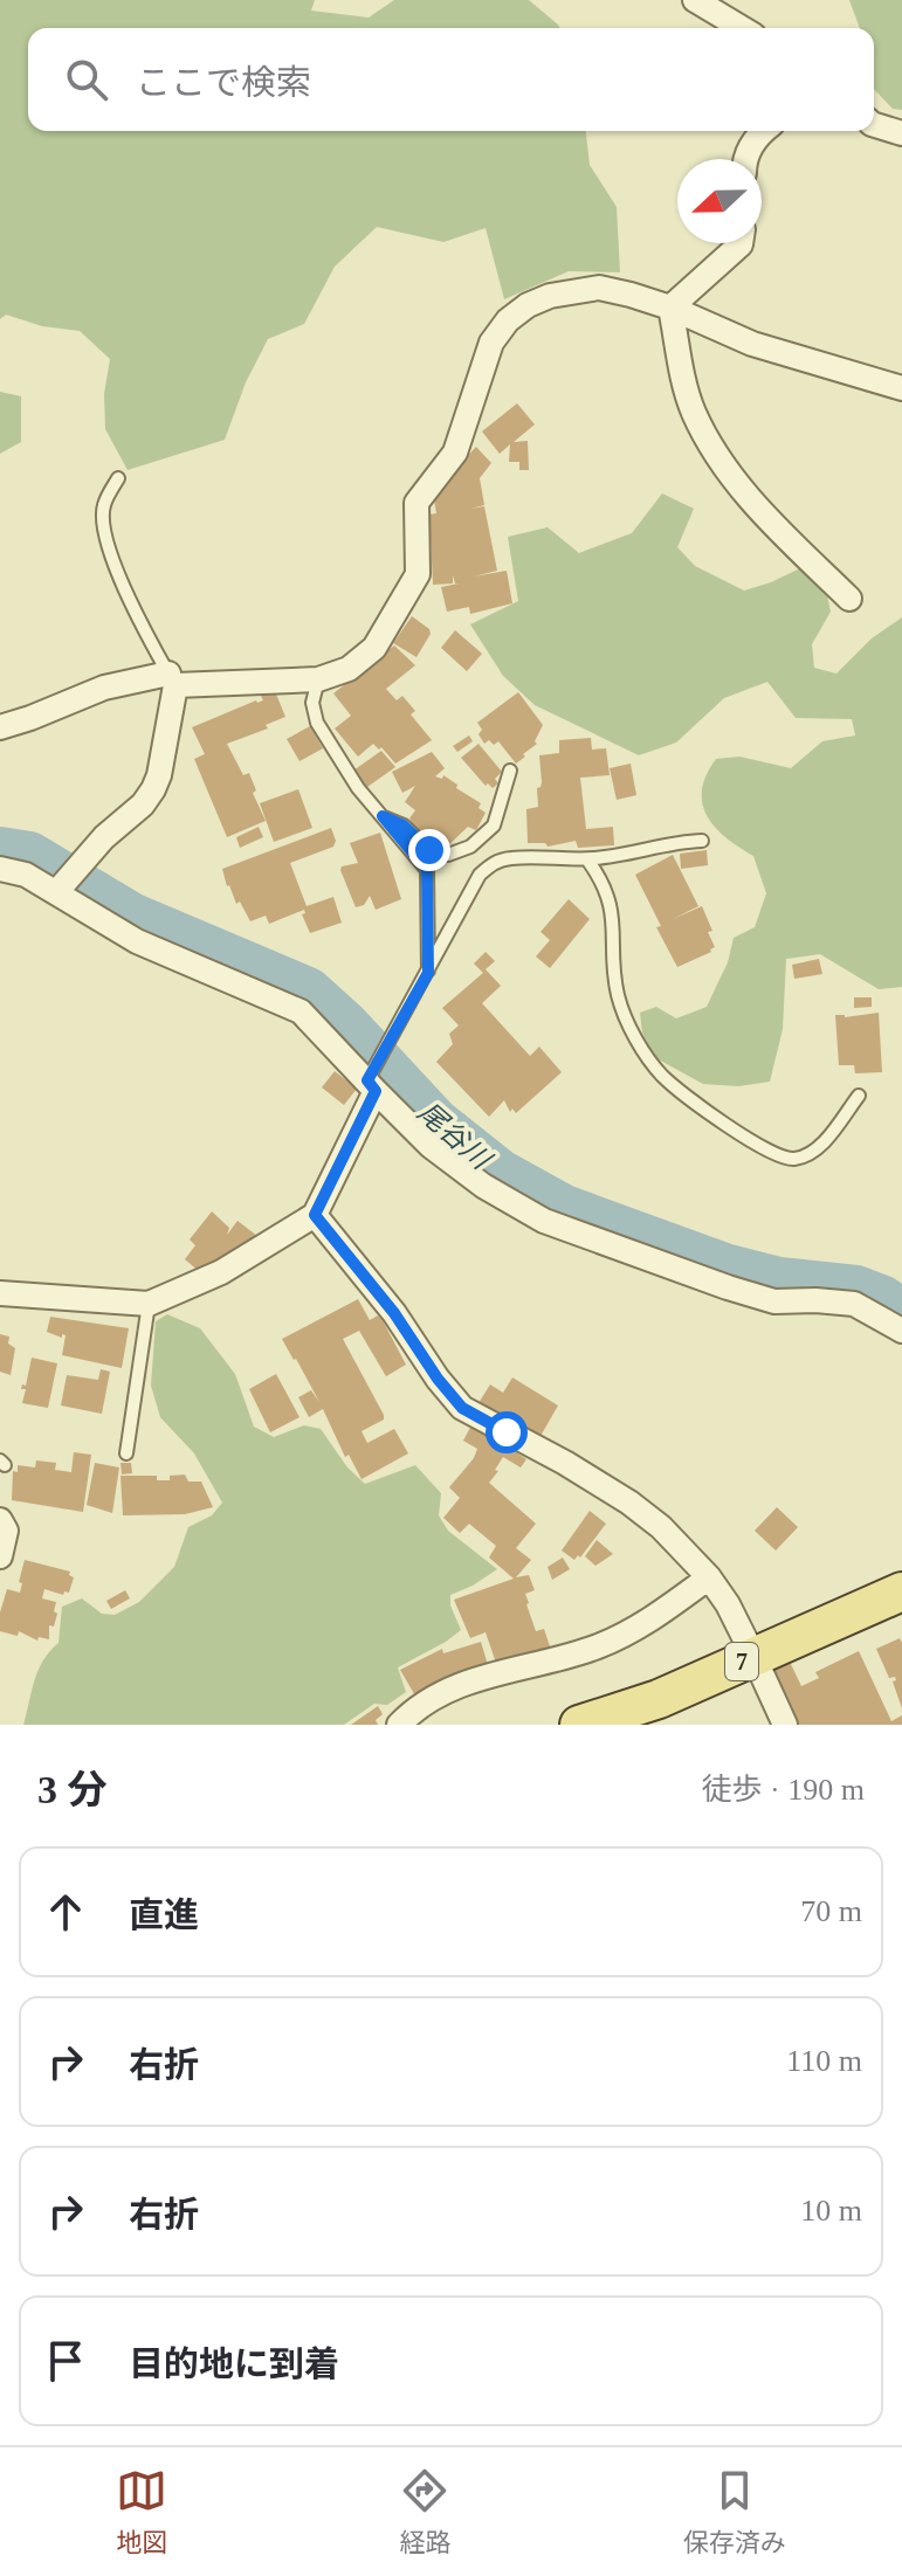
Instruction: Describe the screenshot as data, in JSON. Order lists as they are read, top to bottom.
{
  "streets": {
    "main road": ["7"]
  },
  "water": ["尾谷川"],
  "north": "left",
  "page": {
    "search": "ここで検索",
    "heading": ["3 分", "徒歩 · 190 m"],
    "list": [
      ["直進", "70 m"],
      ["右折", "110 m"],
      ["右折", "10 m"],
      "目的地に到着"
    ],
    "nav": ["地図", "経路", "保存済み"]
  }
}
